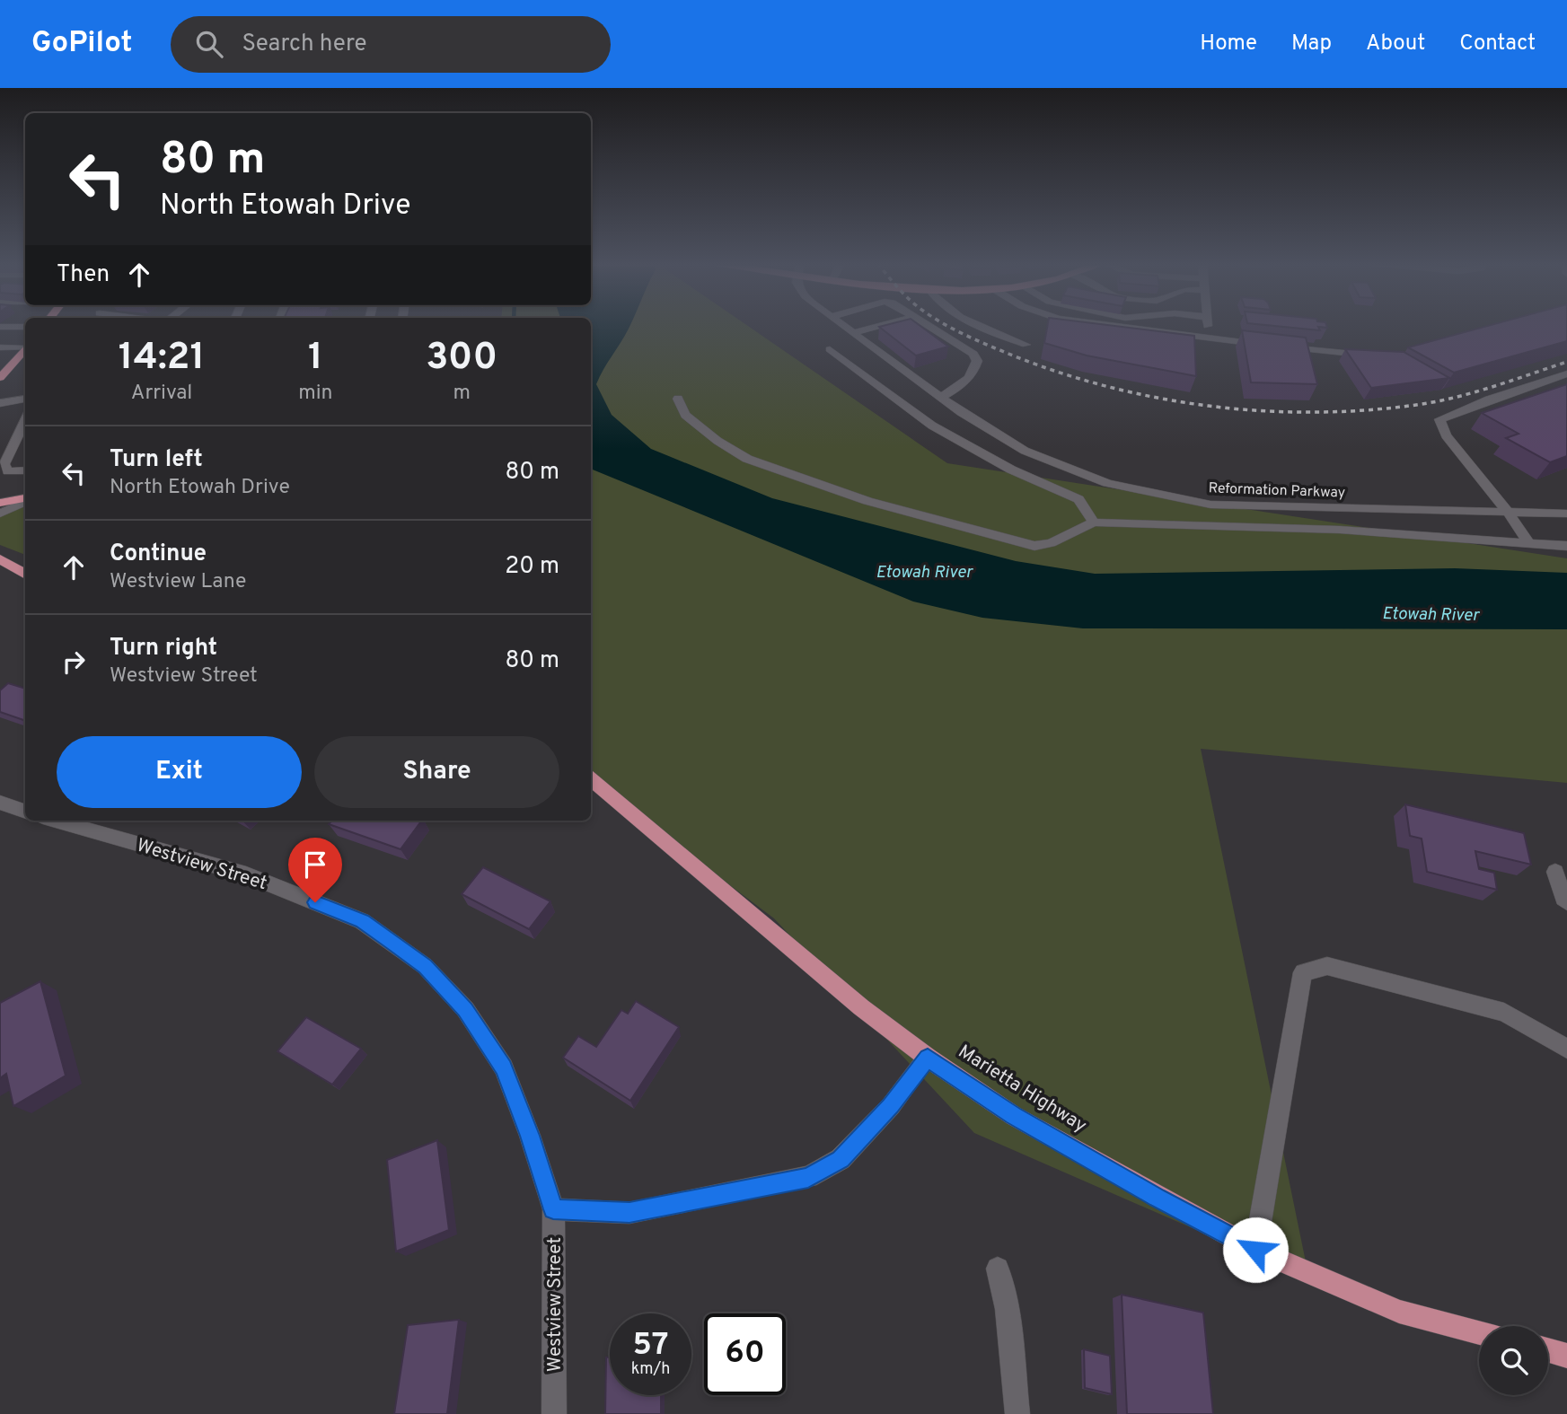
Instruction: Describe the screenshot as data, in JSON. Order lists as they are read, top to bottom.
{
  "streets": {
    "main road": ["Marietta Highway"],
    "street": ["Reformation Parkway", "Westview Street"]
  },
  "water": ["Etowah River"],
  "page": {
    "header": "GoPilot",
    "search": "Search here",
    "nav": [
      "Home",
      "Map",
      "About",
      "Contact"
    ],
    "turn": ["80 m", "North Etowah Drive"],
    "then": "Then",
    "eta": [
      "14:21",
      "Arrival",
      "1",
      "min",
      "300",
      "m"
    ],
    "list": [
      {
        "name": "Turn left",
        "note": "North Etowah Drive",
        "value": "80 m"
      },
      {
        "name": "Continue",
        "note": "Westview Lane",
        "value": "20 m"
      },
      {
        "name": "Turn right",
        "note": "Westview Street",
        "value": "80 m"
      }
    ],
    "buttons": ["Exit", "Share"],
    "speed": "57 km/h",
    "limit": "60"
  }
}
